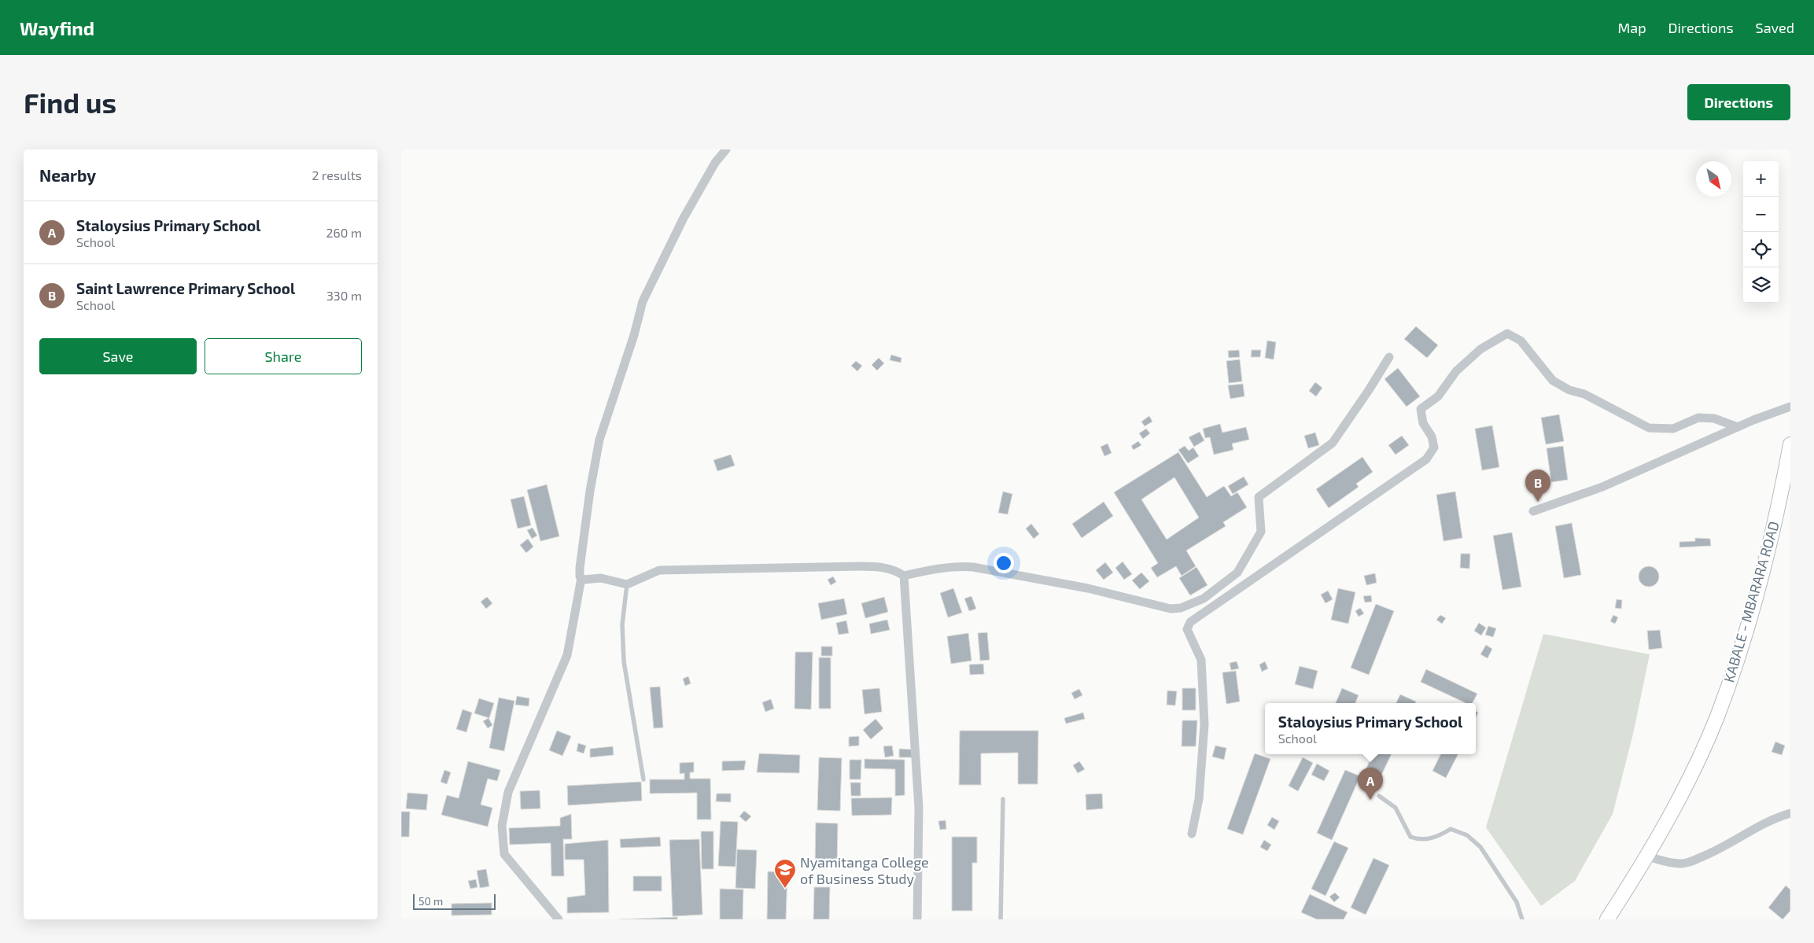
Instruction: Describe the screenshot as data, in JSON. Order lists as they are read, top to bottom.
{
  "streets": {
    "main road": ["KABALE - MBARARA ROAD"]
  },
  "places": {
    "school or university": ["Nyamitanga College of Business Study"]
  },
  "scale_bar": "50 m",
  "north": "bottom right",
  "page": {
    "header": "Wayfind",
    "nav": ["Map", "Directions", "Saved"],
    "buttons": [
      "Directions",
      ["Save", "Share"]
    ],
    "title": "Find us",
    "heading": ["Nearby", "2 results"],
    "map_buttons": ["+", "−"],
    "list": [
      {
        "mark": "A",
        "name": "Staloysius Primary School",
        "note": "School",
        "value": "260 m"
      },
      {
        "mark": "B",
        "name": "Saint Lawrence Primary School",
        "note": "School",
        "value": "330 m"
      }
    ],
    "pins": ["B", "A"],
    "popup": ["Staloysius Primary School", "School"],
    "scale": "50 m"
  }
}
